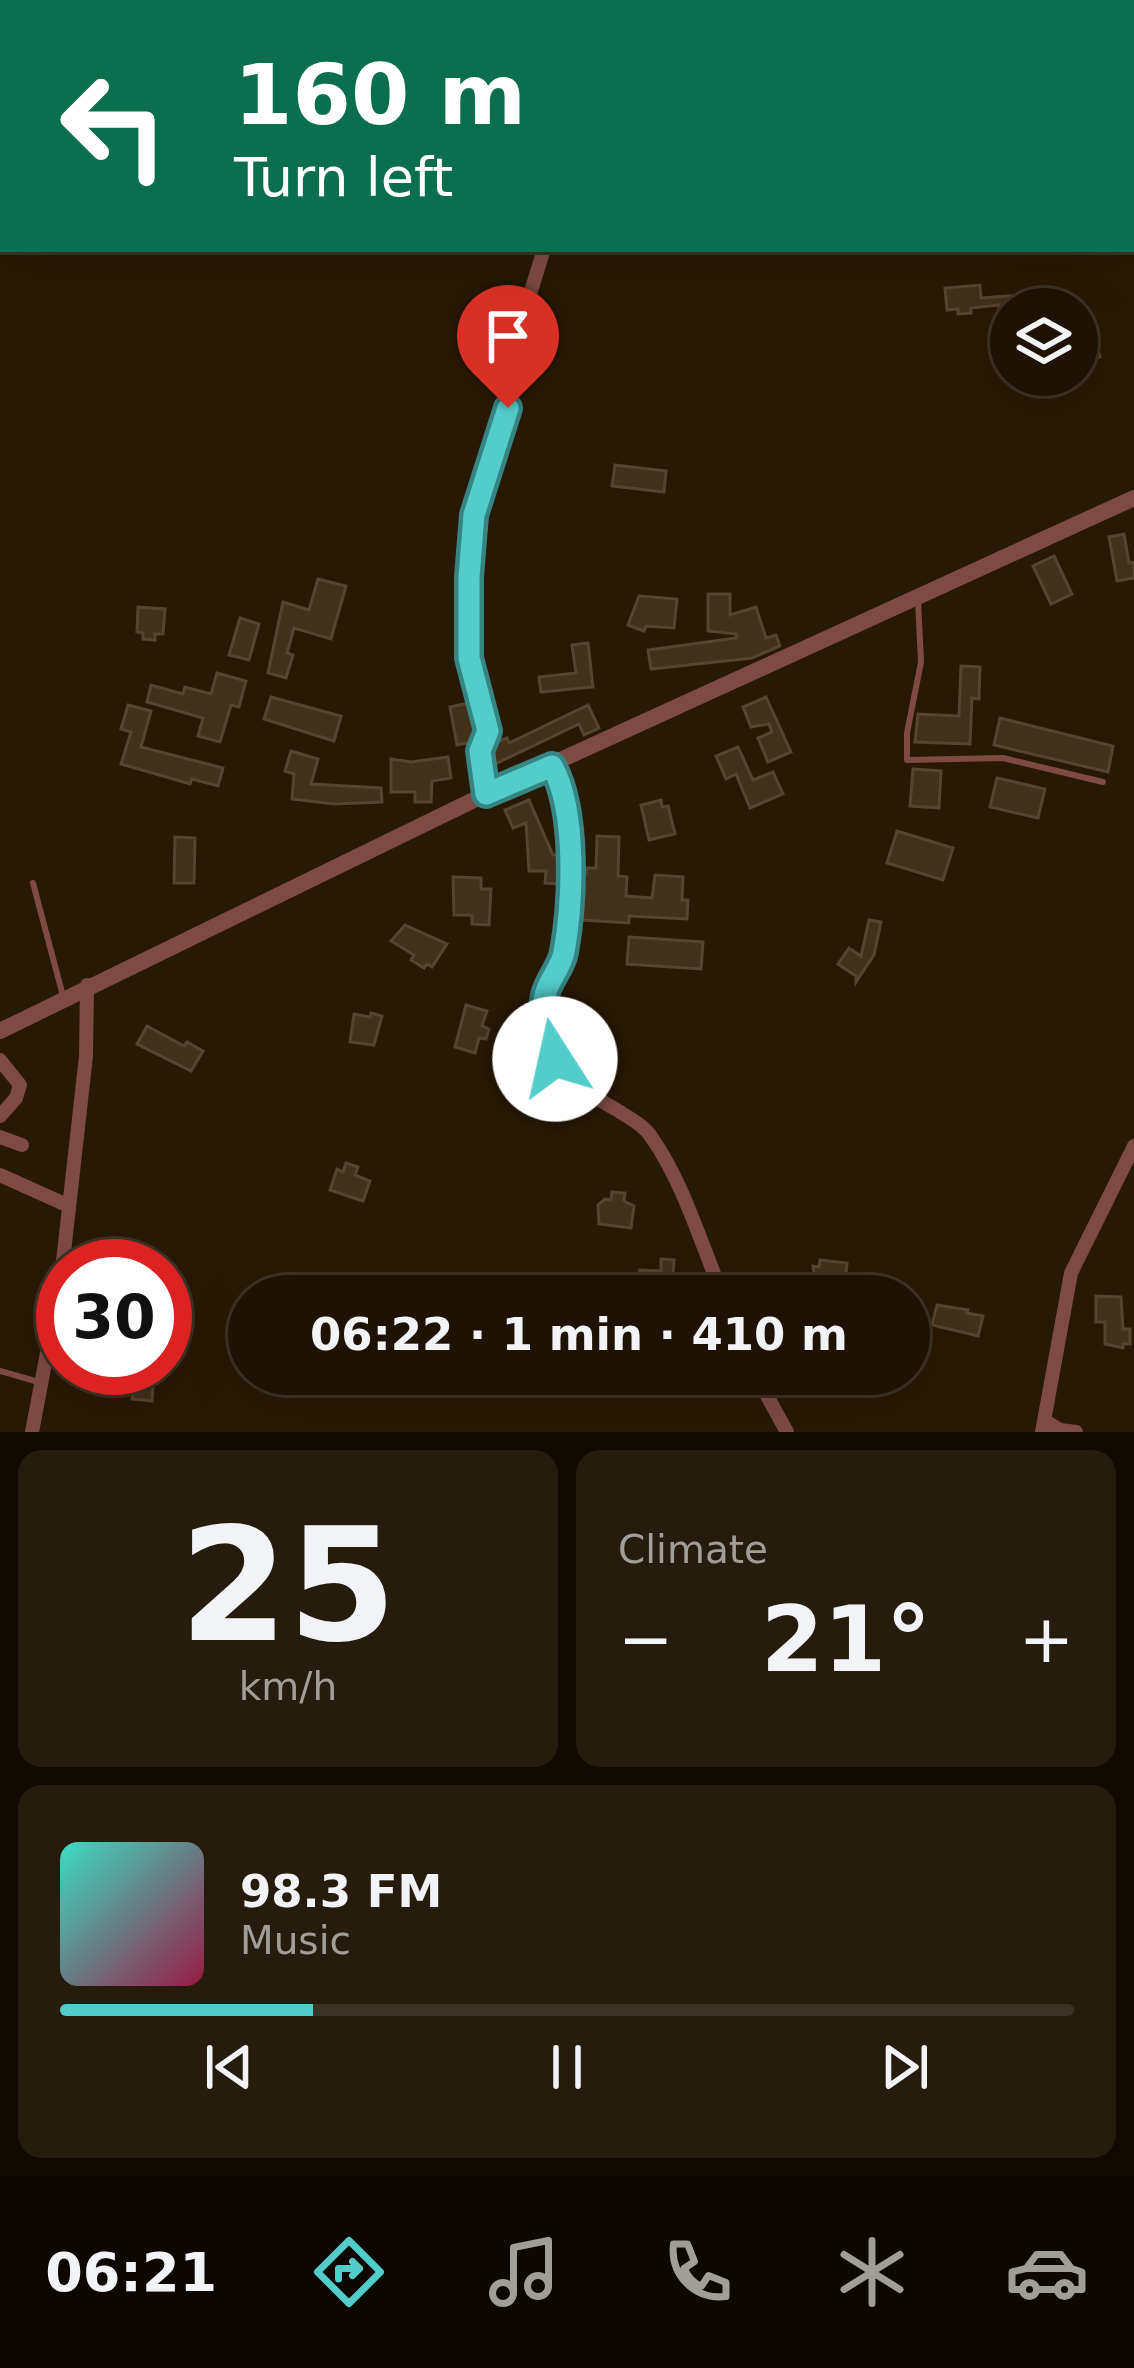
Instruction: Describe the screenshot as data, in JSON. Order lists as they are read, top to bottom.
{
  "page": {
    "turn": ["160 m", "Turn left"],
    "limit": "30",
    "trip": "06:22 · 1 min · 410 m",
    "tile": [
      ["25", "km/h"],
      "Climate"
    ],
    "heat": ["−", "21°", "+"],
    "song": ["98.3 FM", "Music"],
    "tabs": "06:21"
  }
}
